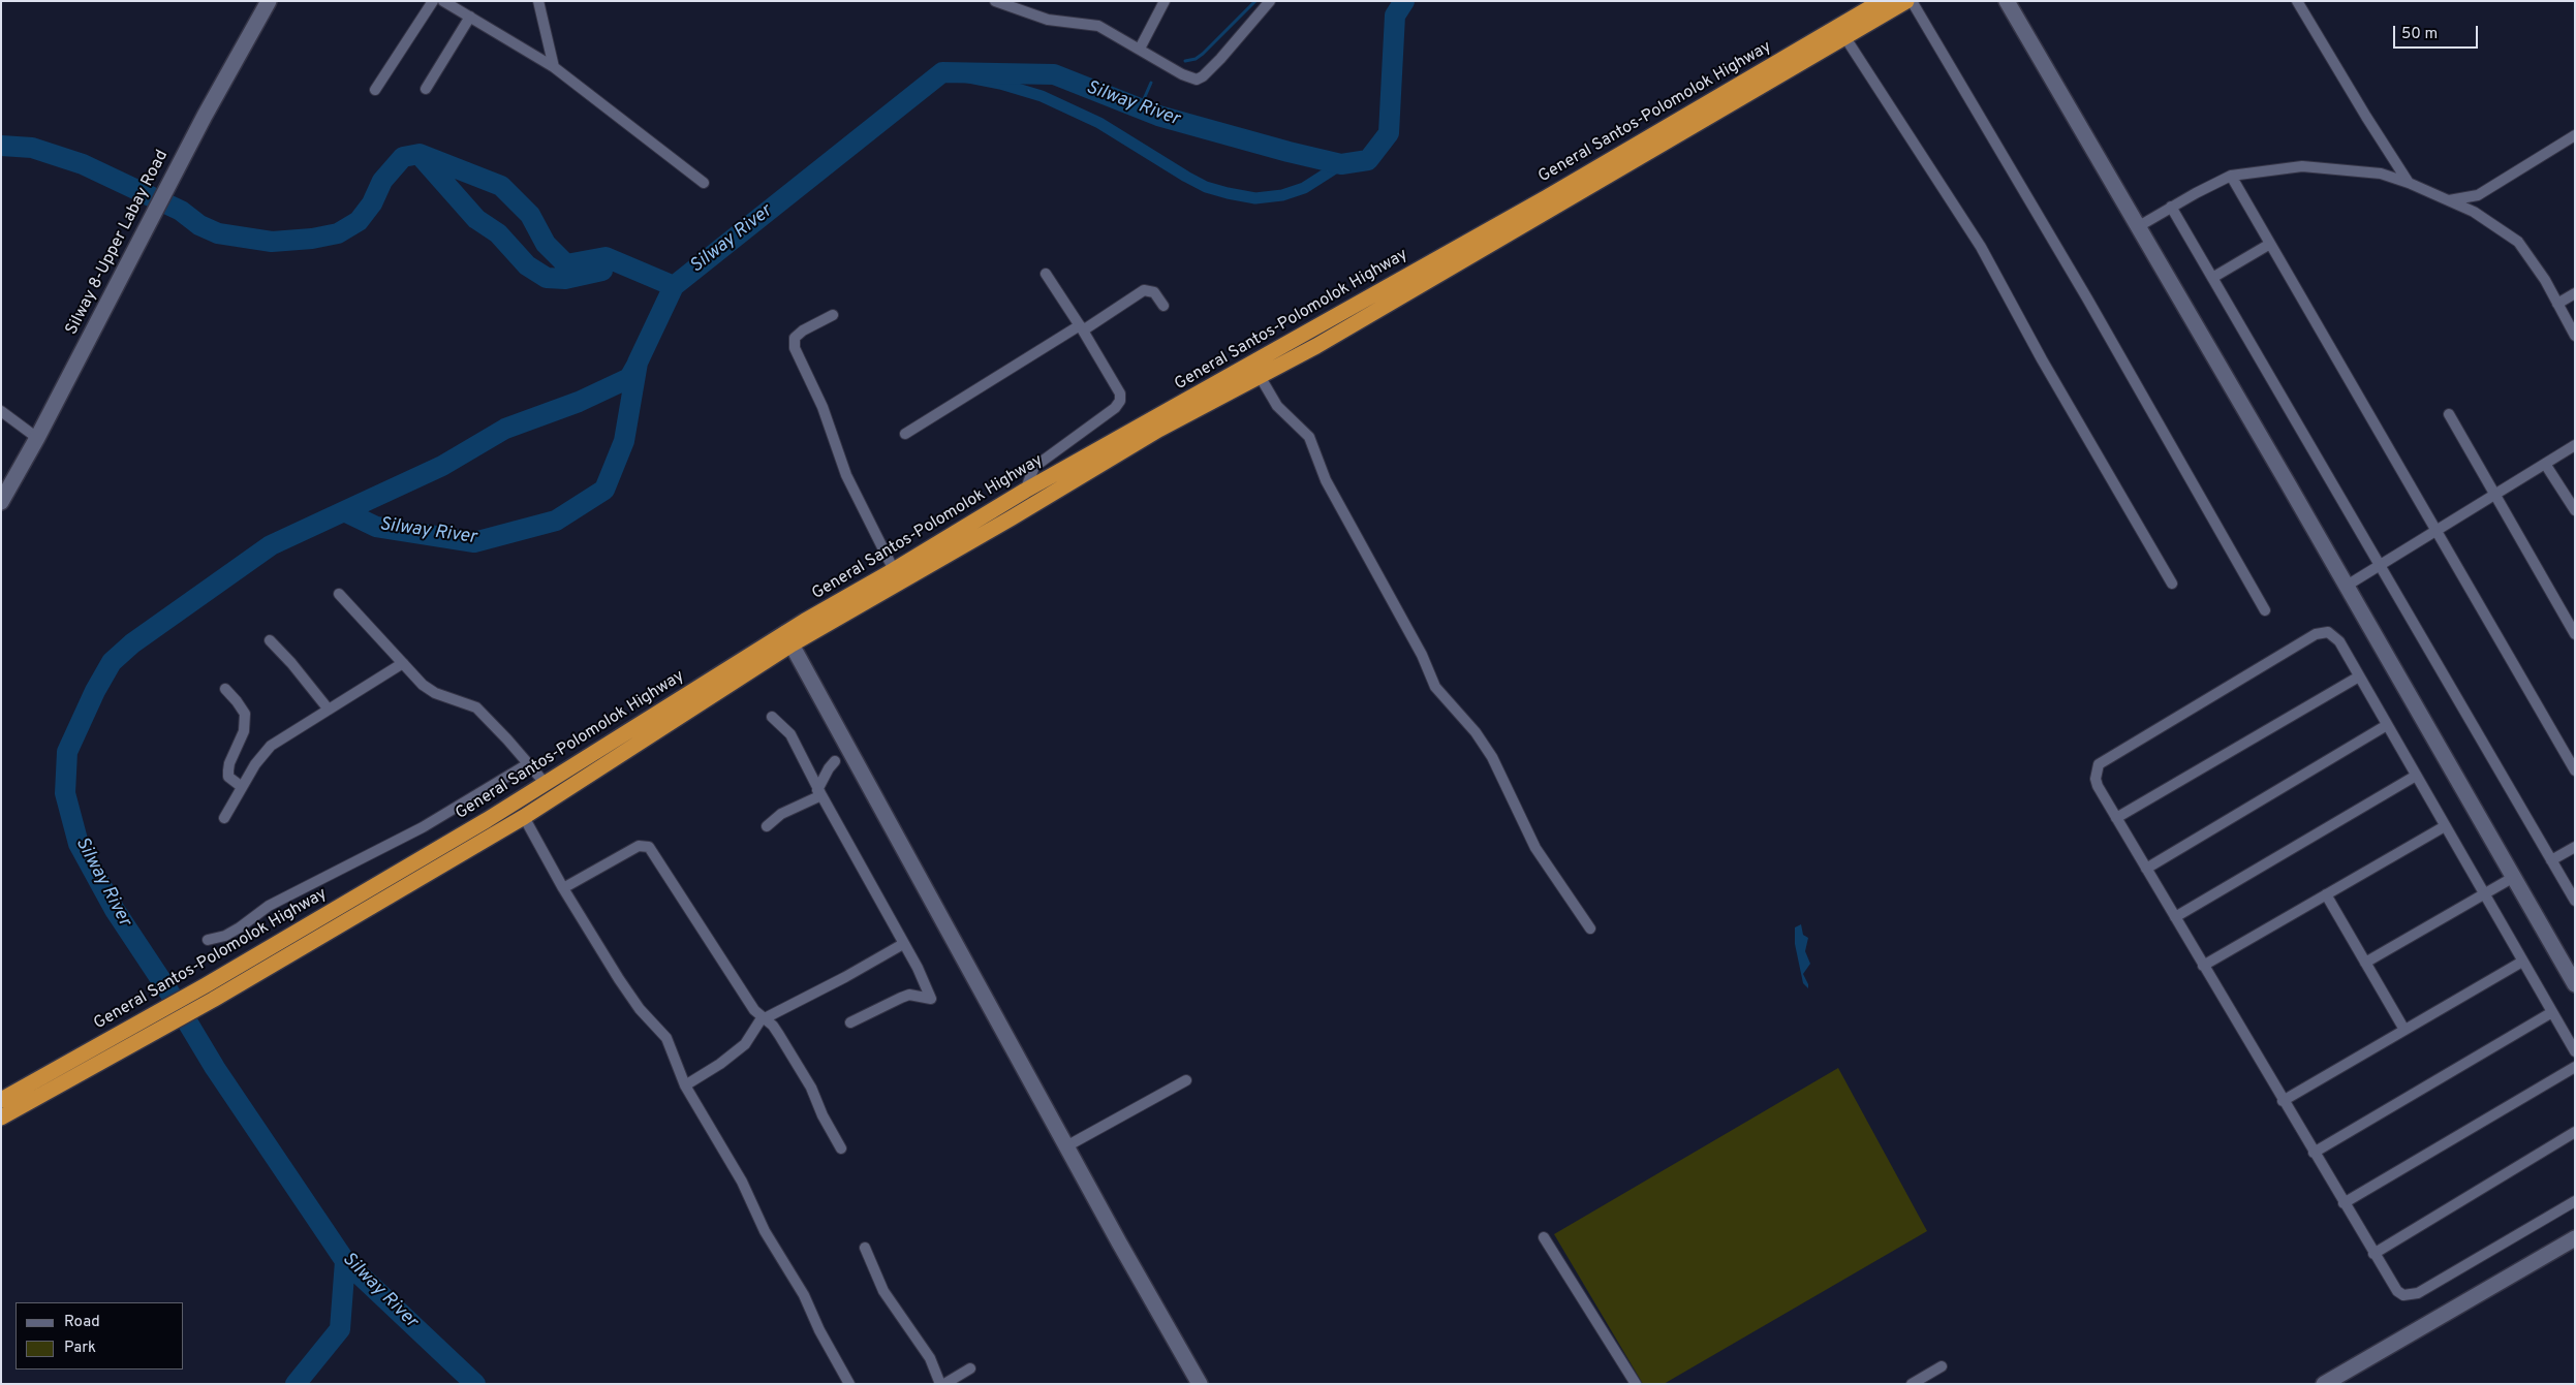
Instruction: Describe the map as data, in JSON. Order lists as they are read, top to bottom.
{
  "streets": {
    "highway": ["General Santos-Polomolok Highway"],
    "street": ["Silway 8-Upper Labay Road"]
  },
  "water": ["Silway River"],
  "legend": ["Road", "Park"],
  "scale_bar": "50 m"
}
